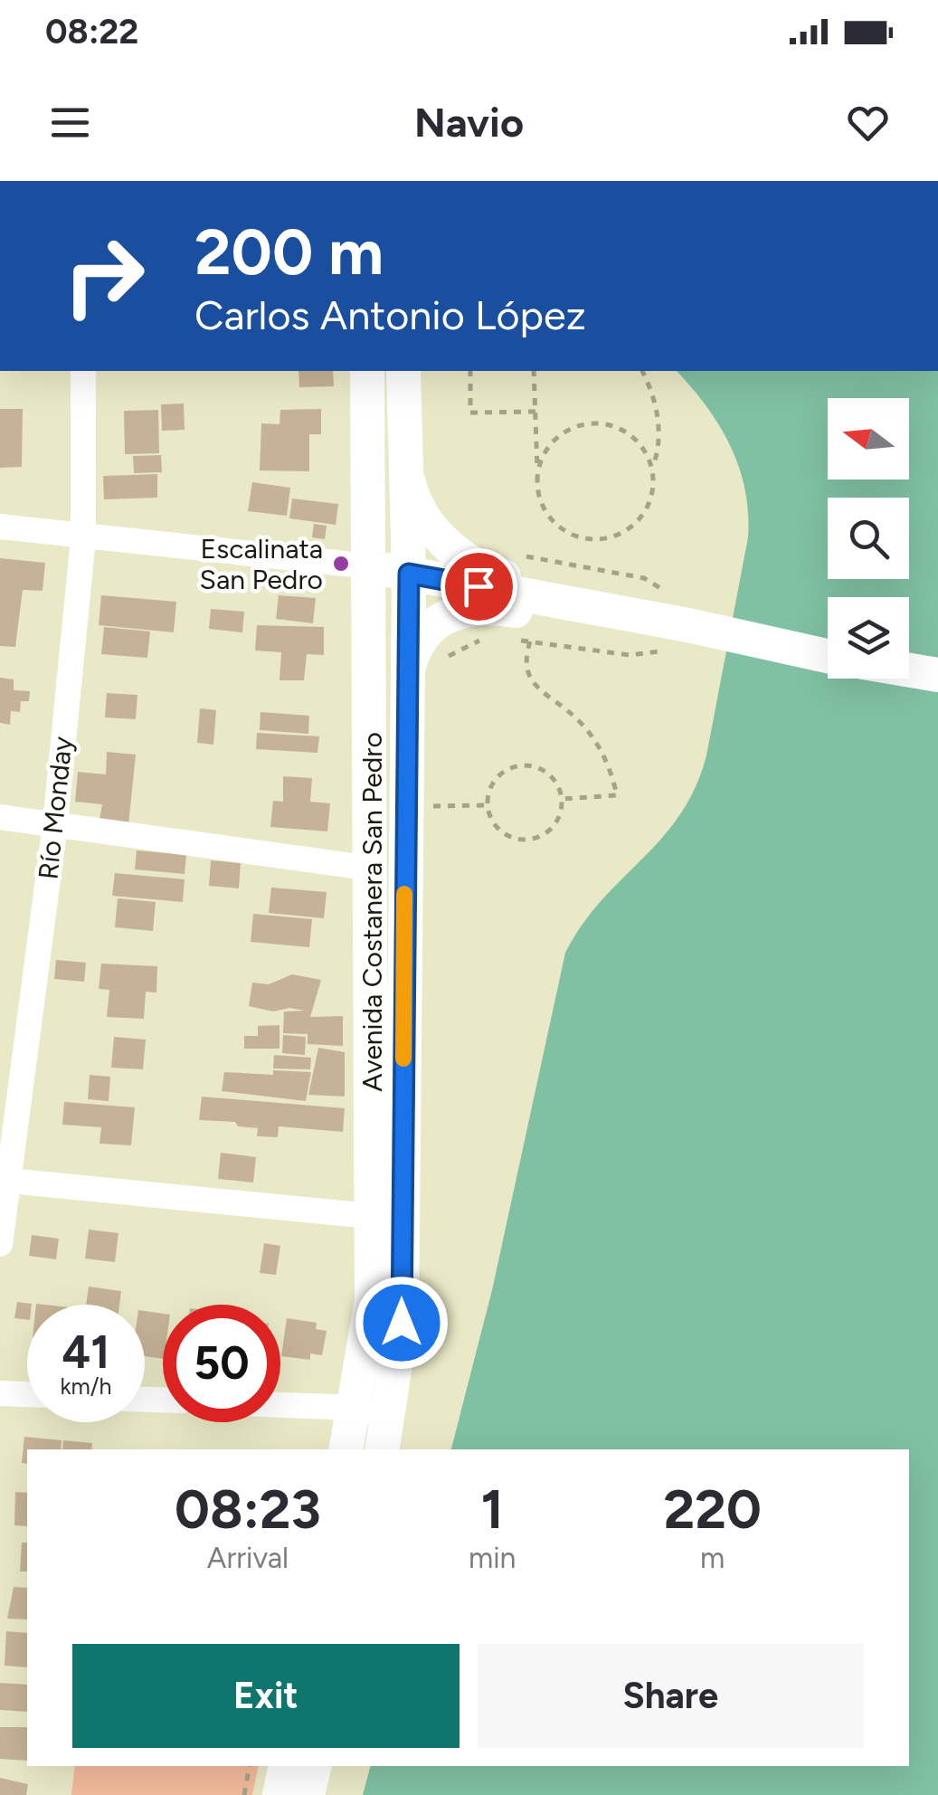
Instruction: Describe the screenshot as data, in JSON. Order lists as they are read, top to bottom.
{
  "streets": {
    "main road": ["Avenida Costanera San Pedro"],
    "street": ["Río Monday"]
  },
  "places": ["Escalinata San Pedro"],
  "north": "left",
  "page": {
    "status": "08:22",
    "header": "Navio",
    "turn": ["200 m", "Carlos Antonio López"],
    "speed": "41 km/h",
    "limit": "50",
    "eta": [
      "08:23",
      "Arrival",
      "1",
      "min",
      "220",
      "m"
    ],
    "buttons": ["Exit", "Share"]
  }
}
